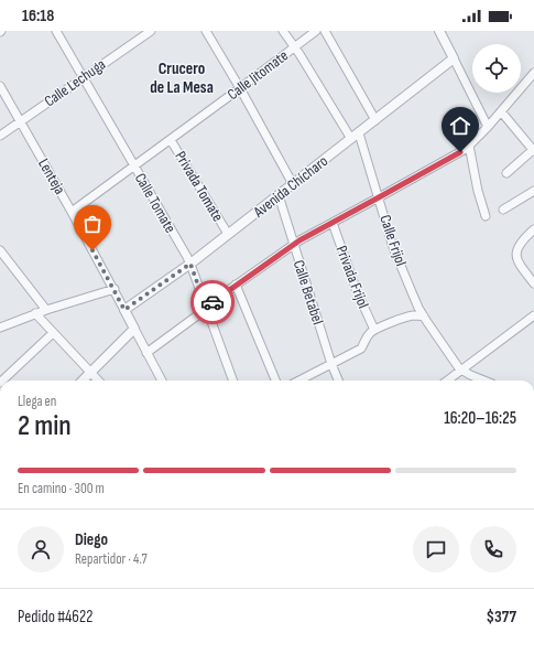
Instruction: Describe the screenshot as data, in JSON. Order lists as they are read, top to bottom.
{
  "streets": {
    "street": [
      "Calle Jitomate",
      "Calle Lechuga",
      "Lenteja",
      "Privada Tomate",
      "Avenida Chícharo",
      "Calle Tomate",
      "Calle Frijol",
      "Privada Frijol",
      "Calle Betabel"
    ]
  },
  "crossings": [
    ["Calle Jitomate", "Lenteja"],
    ["Calle Jitomate", "Privada Tomate"],
    ["Calle Jitomate", "Calle Tomate"],
    ["Calle Jitomate", "Calle Frijol"],
    ["Calle Lechuga", "Lenteja"],
    ["Calle Lechuga", "Calle Tomate"],
    ["Lenteja", "Avenida Chícharo"],
    ["Privada Tomate", "Avenida Chícharo"],
    ["Avenida Chícharo", "Calle Tomate"],
    ["Avenida Chícharo", "Calle Frijol"],
    ["Avenida Chícharo", "Calle Betabel"]
  ],
  "districts": ["Crucero de La Mesa"],
  "page": {
    "status": "16:18",
    "heading": ["2 min", "Llega en", "16:20–16:25"],
    "panel": [
      "Diego",
      "Repartidor · 4.7",
      "Pedido #4622",
      "$377"
    ],
    "bar": "En camino · 300 m"
  }
}
